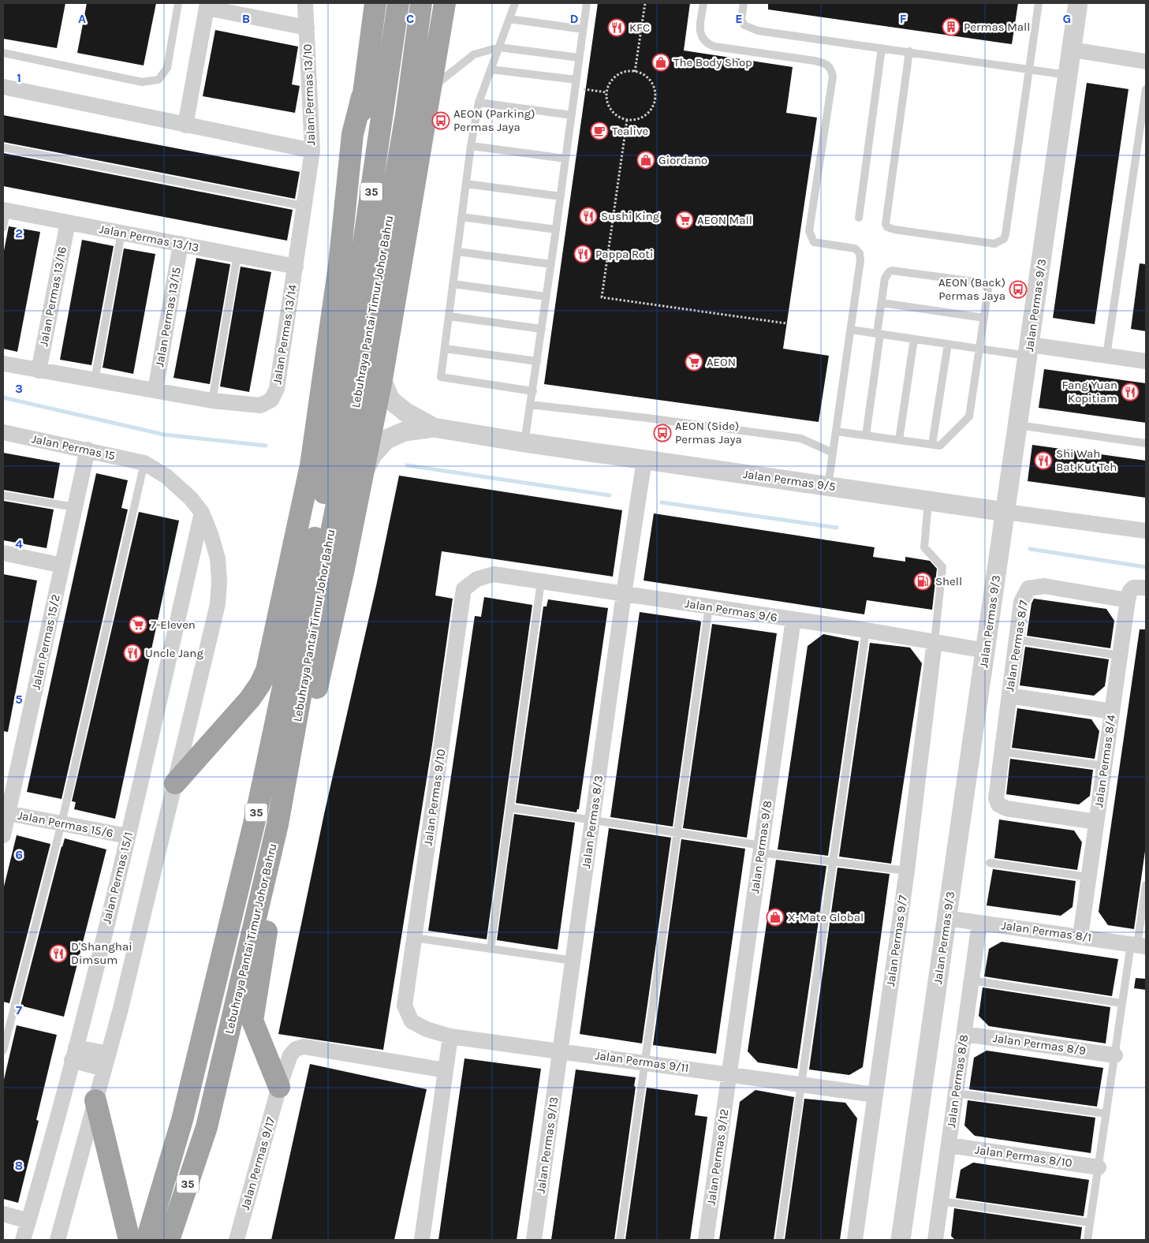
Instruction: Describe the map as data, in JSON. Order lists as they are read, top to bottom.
{
  "streets": {
    "highway": ["35", "Lebuhraya Pantai Timur Johor Bahru"],
    "street": [
      "Jalan Permas 13/10",
      "Jalan Permas 13/13",
      "Jalan Permas 13/16",
      "Jalan Permas 9/3",
      "Jalan Permas 13/15",
      "Jalan Permas 13/14",
      "Jalan Permas 15",
      "Jalan Permas 9/5",
      "Jalan Permas 9/6",
      "Jalan Permas 15/2",
      "Jalan Permas 8/7",
      "Jalan Permas 8/4",
      "Jalan Permas 9/10",
      "Jalan Permas 8/3",
      "Jalan Permas 15/6",
      "Jalan Permas 9/8",
      "Jalan Permas 15/1",
      "Jalan Permas 8/1",
      "Jalan Permas 9/7",
      "Jalan Permas 8/9",
      "Jalan Permas 9/11",
      "Jalan Permas 8/8",
      "Jalan Permas 9/13",
      "Jalan Permas 8/10",
      "Jalan Permas 9/12",
      "Jalan Permas 9/17"
    ]
  },
  "crossings": [
    ["Jalan Permas 13/10", "Jalan Permas 13/14"],
    ["Jalan Permas 13/13", "Jalan Permas 13/16"],
    ["Jalan Permas 13/13", "Jalan Permas 13/15"],
    ["Jalan Permas 13/13", "Jalan Permas 13/14"],
    ["Jalan Permas 13/16", "Jalan Permas 13/14"],
    ["Jalan Permas 9/3", "Jalan Permas 9/5"],
    ["Jalan Permas 9/3", "Jalan Permas 9/6"],
    ["Jalan Permas 9/3", "Jalan Permas 8/1"],
    ["Jalan Permas 13/15", "Jalan Permas 13/14"],
    ["Jalan Permas 15", "Jalan Permas 15/2"],
    ["Jalan Permas 15", "Jalan Permas 15/1"],
    ["Jalan Permas 9/5", "Jalan Permas 8/3"],
    ["Jalan Permas 9/6", "Jalan Permas 9/10"],
    ["Jalan Permas 9/6", "Jalan Permas 8/3"],
    ["Jalan Permas 9/6", "Jalan Permas 9/8"],
    ["Jalan Permas 9/6", "Jalan Permas 9/7"],
    ["Jalan Permas 15/2", "Jalan Permas 15/6"],
    ["Jalan Permas 8/7", "Jalan Permas 8/4"],
    ["Jalan Permas 8/4", "Jalan Permas 8/1"],
    ["Jalan Permas 9/10", "Jalan Permas 9/11"],
    ["Jalan Permas 8/3", "Jalan Permas 9/11"],
    ["Jalan Permas 8/3", "Jalan Permas 9/13"],
    ["Jalan Permas 15/6", "Jalan Permas 15/1"],
    ["Jalan Permas 9/8", "Jalan Permas 9/11"],
    ["Jalan Permas 9/8", "Jalan Permas 9/12"],
    ["Jalan Permas 8/1", "Jalan Permas 8/8"],
    ["Jalan Permas 9/7", "Jalan Permas 9/11"],
    ["Jalan Permas 8/9", "Jalan Permas 8/8"],
    ["Jalan Permas 9/11", "Jalan Permas 9/13"],
    ["Jalan Permas 9/11", "Jalan Permas 9/12"],
    ["Jalan Permas 8/8", "Jalan Permas 8/10"]
  ],
  "places": {
    "building": ["Permas Mall"],
    "restaurant": [
      "KFC",
      "Sushi King",
      "Pappa Roti",
      "Fang Yuan Kopitiam",
      "Shi Wah Bat Kut Teh",
      "Uncle Jang",
      "D'Shanghai Dimsum"
    ],
    "shop": ["The Body Shop", "Giordano", "X-Mate Global"],
    "bus stop": ["AEON (Parking) Permas Jaya", "AEON (Back) Permas Jaya", "AEON (Side) Permas Jaya"],
    "cafe": ["Tealive"],
    "supermarket": ["AEON Mall", "AEON", "7-Eleven"],
    "fuel station": ["Shell"]
  },
  "grid": {
    "columns": [
      "A",
      "B",
      "C",
      "D",
      "E",
      "F",
      "G"
    ],
    "rows": [
      "1",
      "2",
      "3",
      "4",
      "5",
      "6",
      "7",
      "8"
    ]
  }
}
